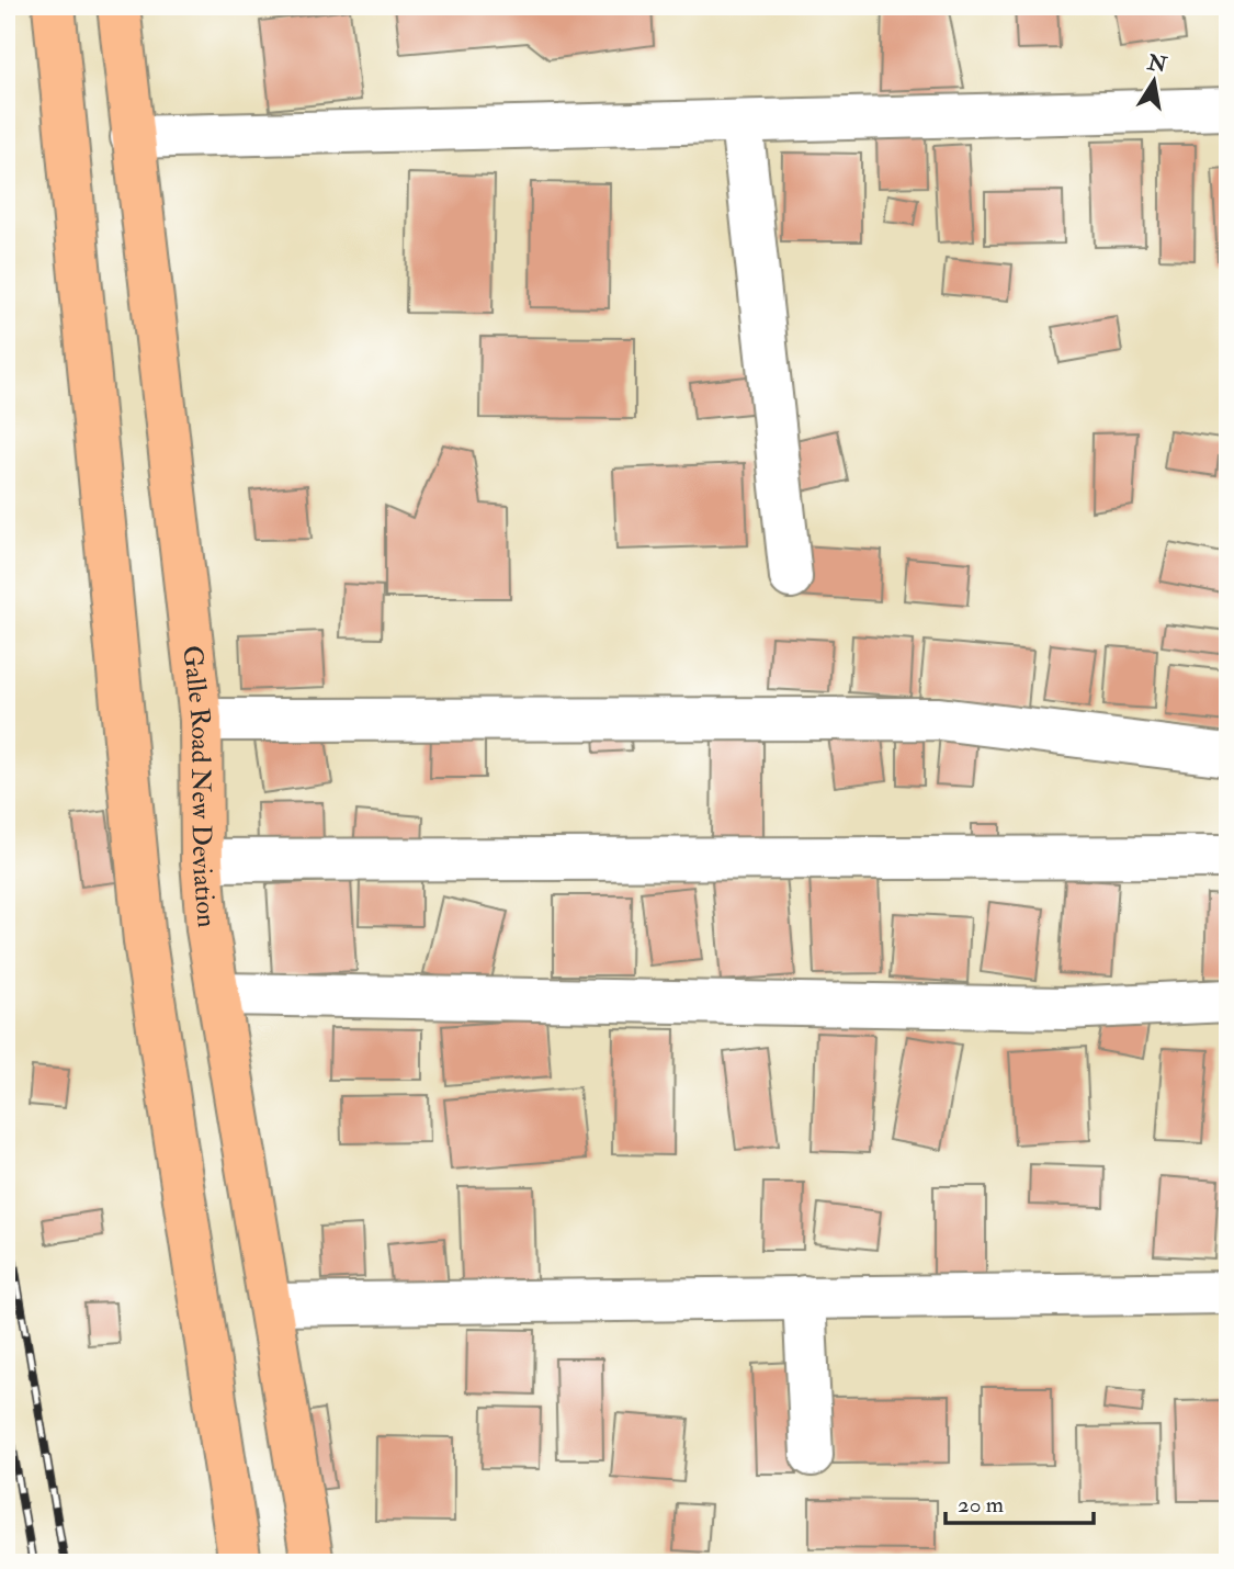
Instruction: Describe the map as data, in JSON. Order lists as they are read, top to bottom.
{
  "streets": {
    "main road": ["Galle Road New Deviation"]
  },
  "scale_bar": "20 m",
  "north": "top"
}
